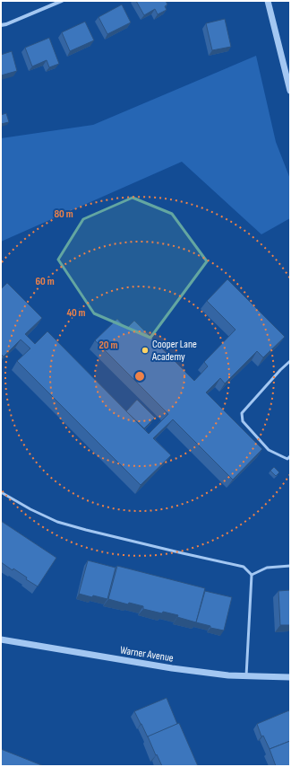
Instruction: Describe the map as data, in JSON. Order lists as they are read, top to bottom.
{
  "streets": {
    "street": ["Warner Avenue"]
  },
  "places": ["Cooper Lane Academy"],
  "rings": [
    "80 m",
    "60 m",
    "40 m",
    "20 m"
  ]
}
